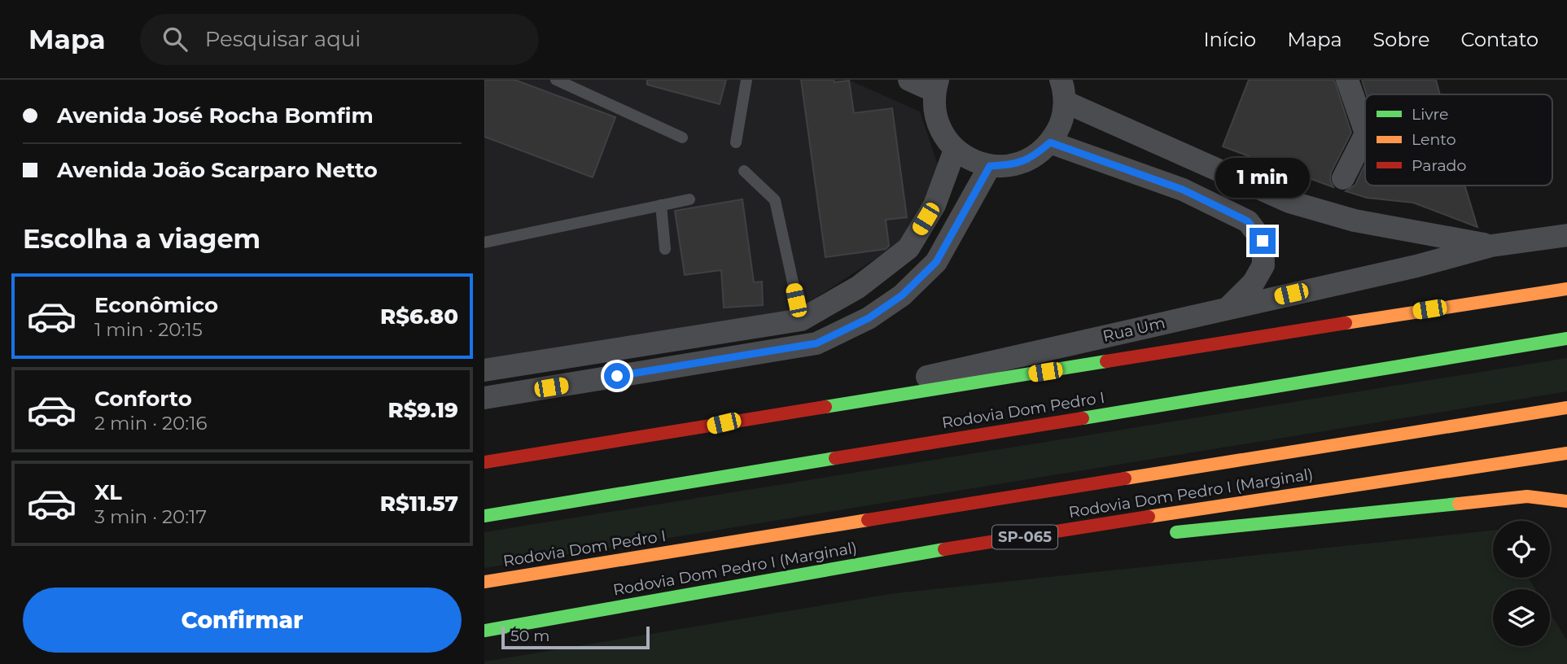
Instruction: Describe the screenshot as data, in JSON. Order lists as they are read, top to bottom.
{
  "streets": {
    "highway": ["Rodovia Dom Pedro I", "Rodovia Dom Pedro I (Marginal)", "SP-065"],
    "street": ["Rua Um"]
  },
  "legend": ["Livre", "Lento", "Parado"],
  "scale_bar": "50 m",
  "page": {
    "header": "Mapa",
    "search": "Pesquisar aqui",
    "nav": [
      "Início",
      "Mapa",
      "Sobre",
      "Contato"
    ],
    "banner": ["Avenida José Rocha Bomfim", "Avenida João Scarparo Netto"],
    "bubble": "1 min",
    "heading": "Escolha a viagem",
    "list": [
      {
        "name": "Econômico",
        "note": "1 min · 20:15",
        "value": "R$6.80"
      },
      {
        "name": "Conforto",
        "note": "2 min · 20:16",
        "value": "R$9.19"
      },
      {
        "name": "XL",
        "note": "3 min · 20:17",
        "value": "R$11.57"
      }
    ],
    "buttons": "Confirmar",
    "scale": "50 m"
  }
}
